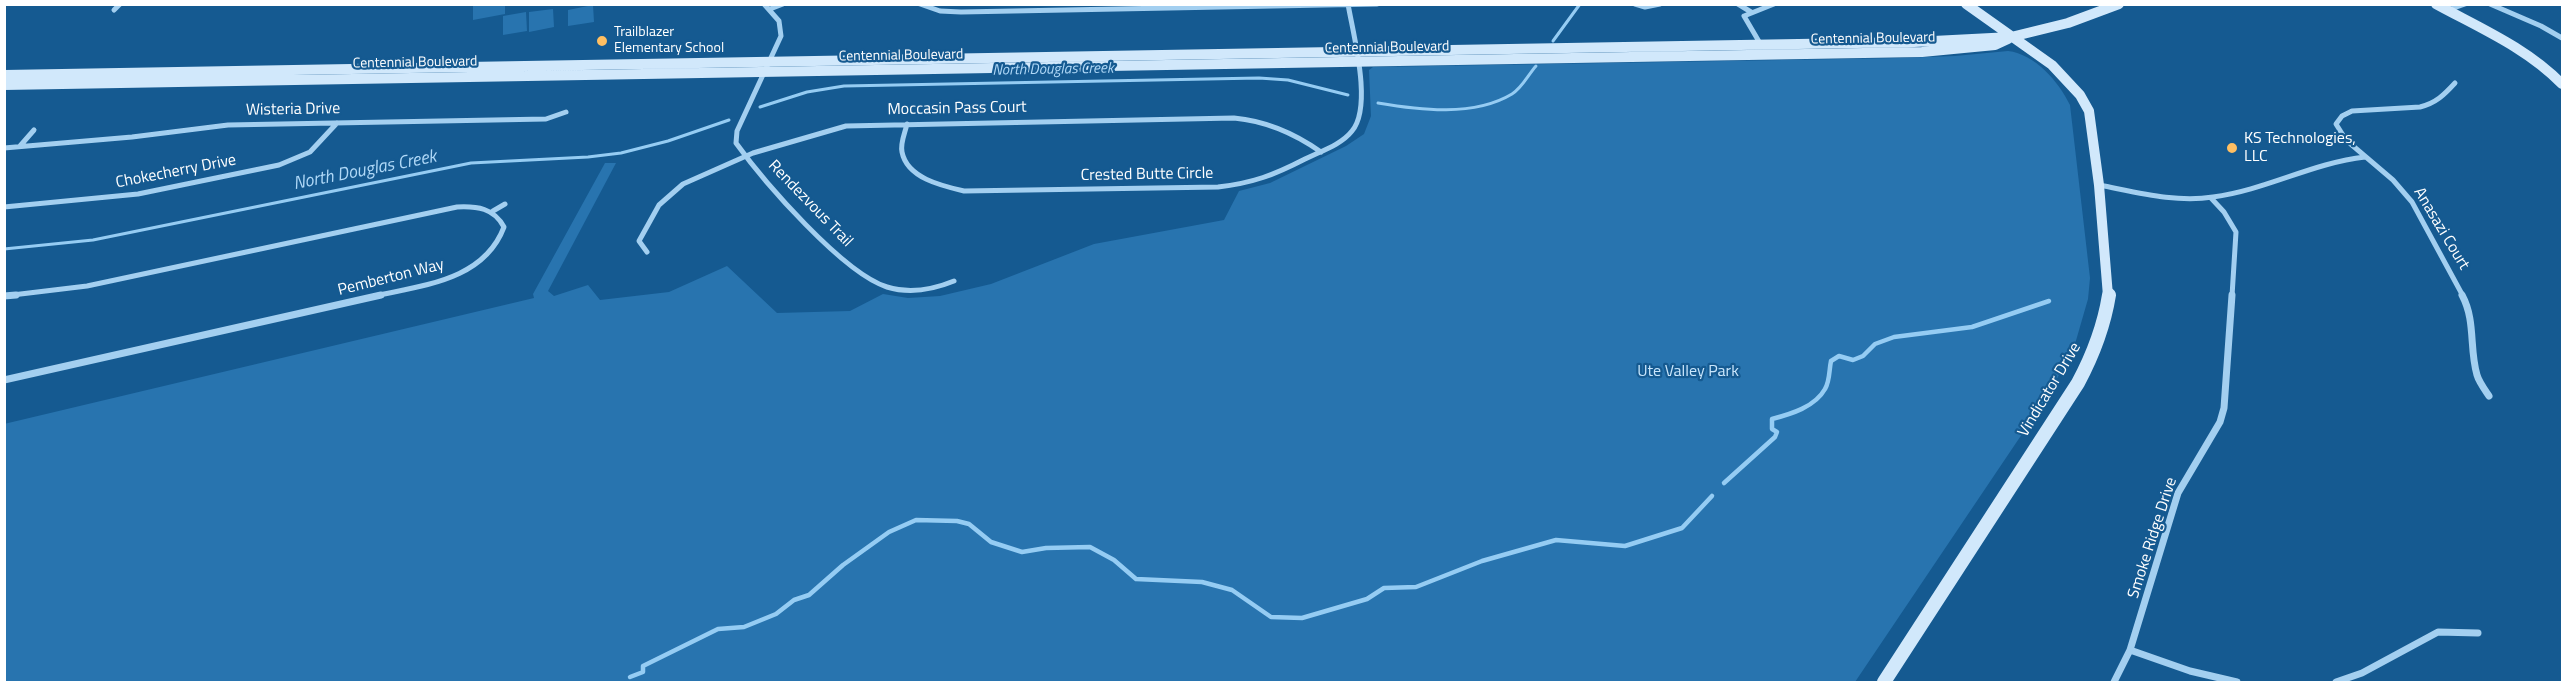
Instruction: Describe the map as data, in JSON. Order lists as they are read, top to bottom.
{
  "streets": {
    "main road": ["Centennial Boulevard", "Vindicator Drive"],
    "street": [
      "Moccasin Pass Court",
      "Wisteria Drive",
      "Chokecherry Drive",
      "Crested Butte Circle",
      "Rendezvous Trail",
      "Anasazi Court",
      "Pemberton Way",
      "Smoke Ridge Drive"
    ]
  },
  "crossings": [
    ["Centennial Boulevard", "Crested Butte Circle"],
    ["Centennial Boulevard", "Rendezvous Trail"],
    ["Centennial Boulevard", "Vindicator Drive"],
    ["Moccasin Pass Court", "Crested Butte Circle"],
    ["Moccasin Pass Court", "Rendezvous Trail"],
    ["Wisteria Drive", "Chokecherry Drive"]
  ],
  "water": ["North Douglas Creek"],
  "parks": ["Ute Valley Park"],
  "places": ["Trailblazer Elementary School", "KS Technologies, LLC"]
}
